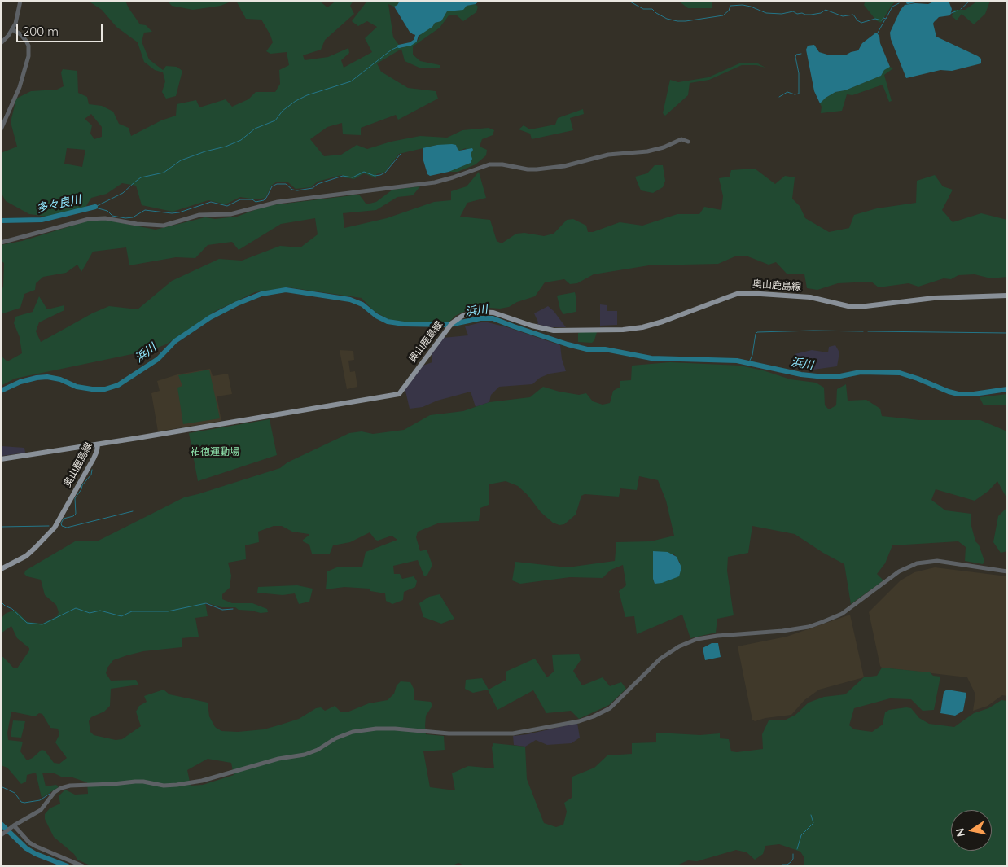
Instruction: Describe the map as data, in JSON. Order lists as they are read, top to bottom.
{
  "streets": {
    "main road": ["奥山鹿島線"]
  },
  "water": ["多々良川", "浜川"],
  "parks": ["祐徳運動場"],
  "scale_bar": "200 m",
  "north": "left"
}
